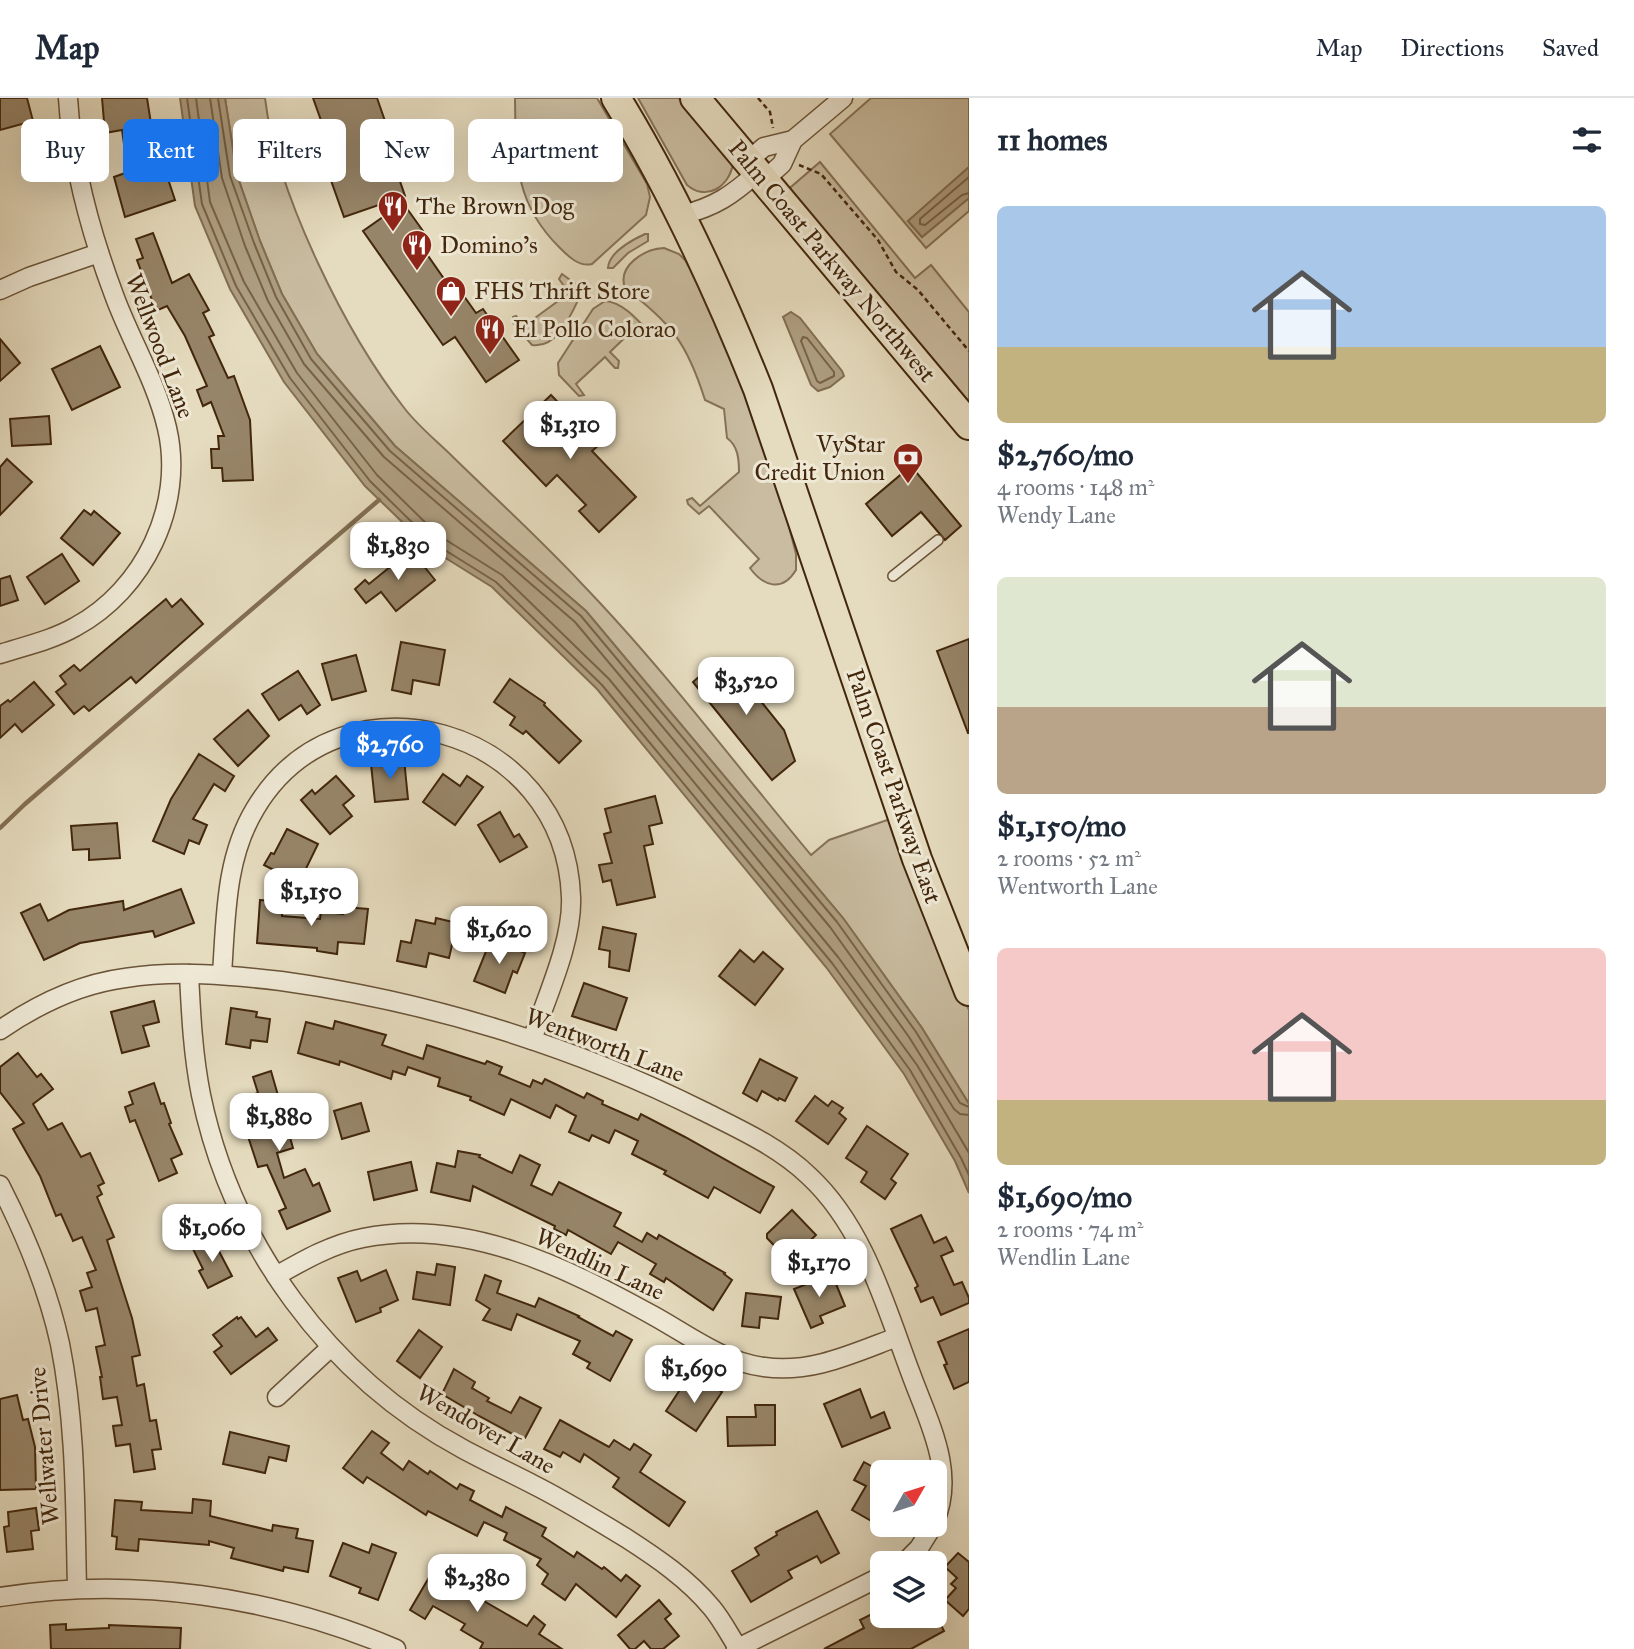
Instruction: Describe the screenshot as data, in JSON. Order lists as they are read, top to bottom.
{
  "streets": {
    "main road": ["Palm Coast Parkway Northwest", "Palm Coast Parkway East"],
    "street": [
      "Wellwood Lane",
      "Wentworth Lane",
      "Wendlin Lane",
      "Wendover Lane",
      "Wellwater Drive"
    ]
  },
  "crossings": [
    ["Wentworth Lane", "Wendlin Lane"],
    ["Wentworth Lane", "Wendover Lane"],
    ["Wendlin Lane", "Wendover Lane"]
  ],
  "places": {
    "restaurant": ["The Brown Dog", "Domino's", "El Pollo Colorao"],
    "shop": ["FHS Thrift Store"],
    "bank": ["VyStar Credit Union"]
  },
  "north": "top right",
  "page": {
    "header": "Map",
    "nav": ["Map", "Directions", "Saved"],
    "heading": "11 homes",
    "chip": [
      "Buy",
      "Rent",
      "Filters",
      "New",
      "Apartment"
    ],
    "list": [
      {
        "name": "$2,760/mo",
        "note": "4 rooms · 148 m² · Wendy Lane"
      },
      {
        "name": "$1,150/mo",
        "note": "2 rooms · 52 m² · Wentworth Lane"
      },
      {
        "name": "$1,690/mo",
        "note": "2 rooms · 74 m² · Wendlin Lane"
      }
    ],
    "price": [
      "$1,310",
      "$1,830",
      "$3,520",
      "$2,760",
      "$1,150",
      "$1,620",
      "$1,880",
      "$1,060",
      "$1,170",
      "$1,690",
      "$2,380"
    ]
  }
}
